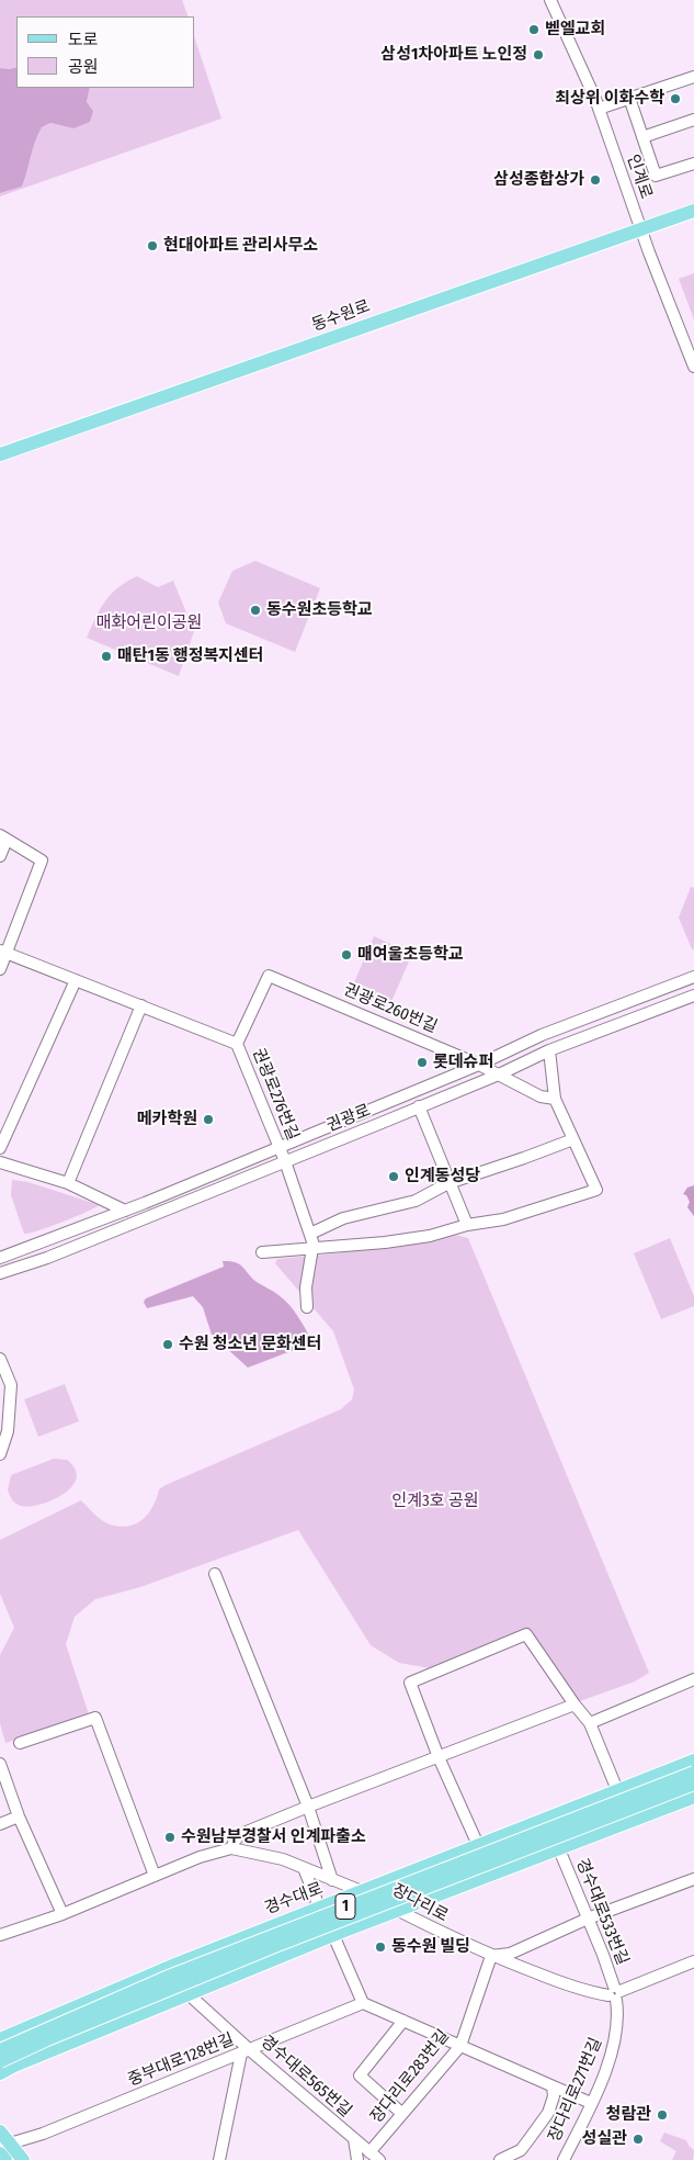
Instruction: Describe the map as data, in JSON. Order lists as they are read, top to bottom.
{
  "streets": {
    "main road": ["동수원로", "경수대로", "1"],
    "street": [
      "인계로",
      "권광로260번길",
      "권광로276번길",
      "권광로",
      "장다리로",
      "경수대로533번길",
      "중부대로128번길",
      "경수대로565번길",
      "장다리로283번길",
      "장다리로271번길"
    ]
  },
  "crossings": [
    ["인계로", "동수원로"],
    ["권광로260번길", "권광로276번길"],
    ["권광로260번길", "권광로"],
    ["권광로276번길", "권광로"],
    ["경수대로", "장다리로"],
    ["장다리로", "경수대로533번길"],
    ["장다리로", "장다리로283번길"],
    ["장다리로", "장다리로271번길"],
    ["경수대로533번길", "장다리로271번길"],
    ["중부대로128번길", "경수대로565번길"],
    ["경수대로565번길", "장다리로283번길"]
  ],
  "parks": ["매화어린이공원", "인계3호 공원"],
  "places": [
    "벧엘교회",
    "삼성1차아파트 노인정",
    "최상위 이화수학",
    "삼성종합상가",
    "현대아파트 관리사무소",
    "동수원초등학교",
    "매탄1동 행정복지센터",
    "매여울초등학교",
    "롯데슈퍼",
    "메카학원",
    "인계동성당",
    "수원 청소년 문화센터",
    "수원남부경찰서 인계파출소",
    "동수원 빌딩",
    "청람관",
    "성실관"
  ],
  "legend": ["도로", "공원"]
}
